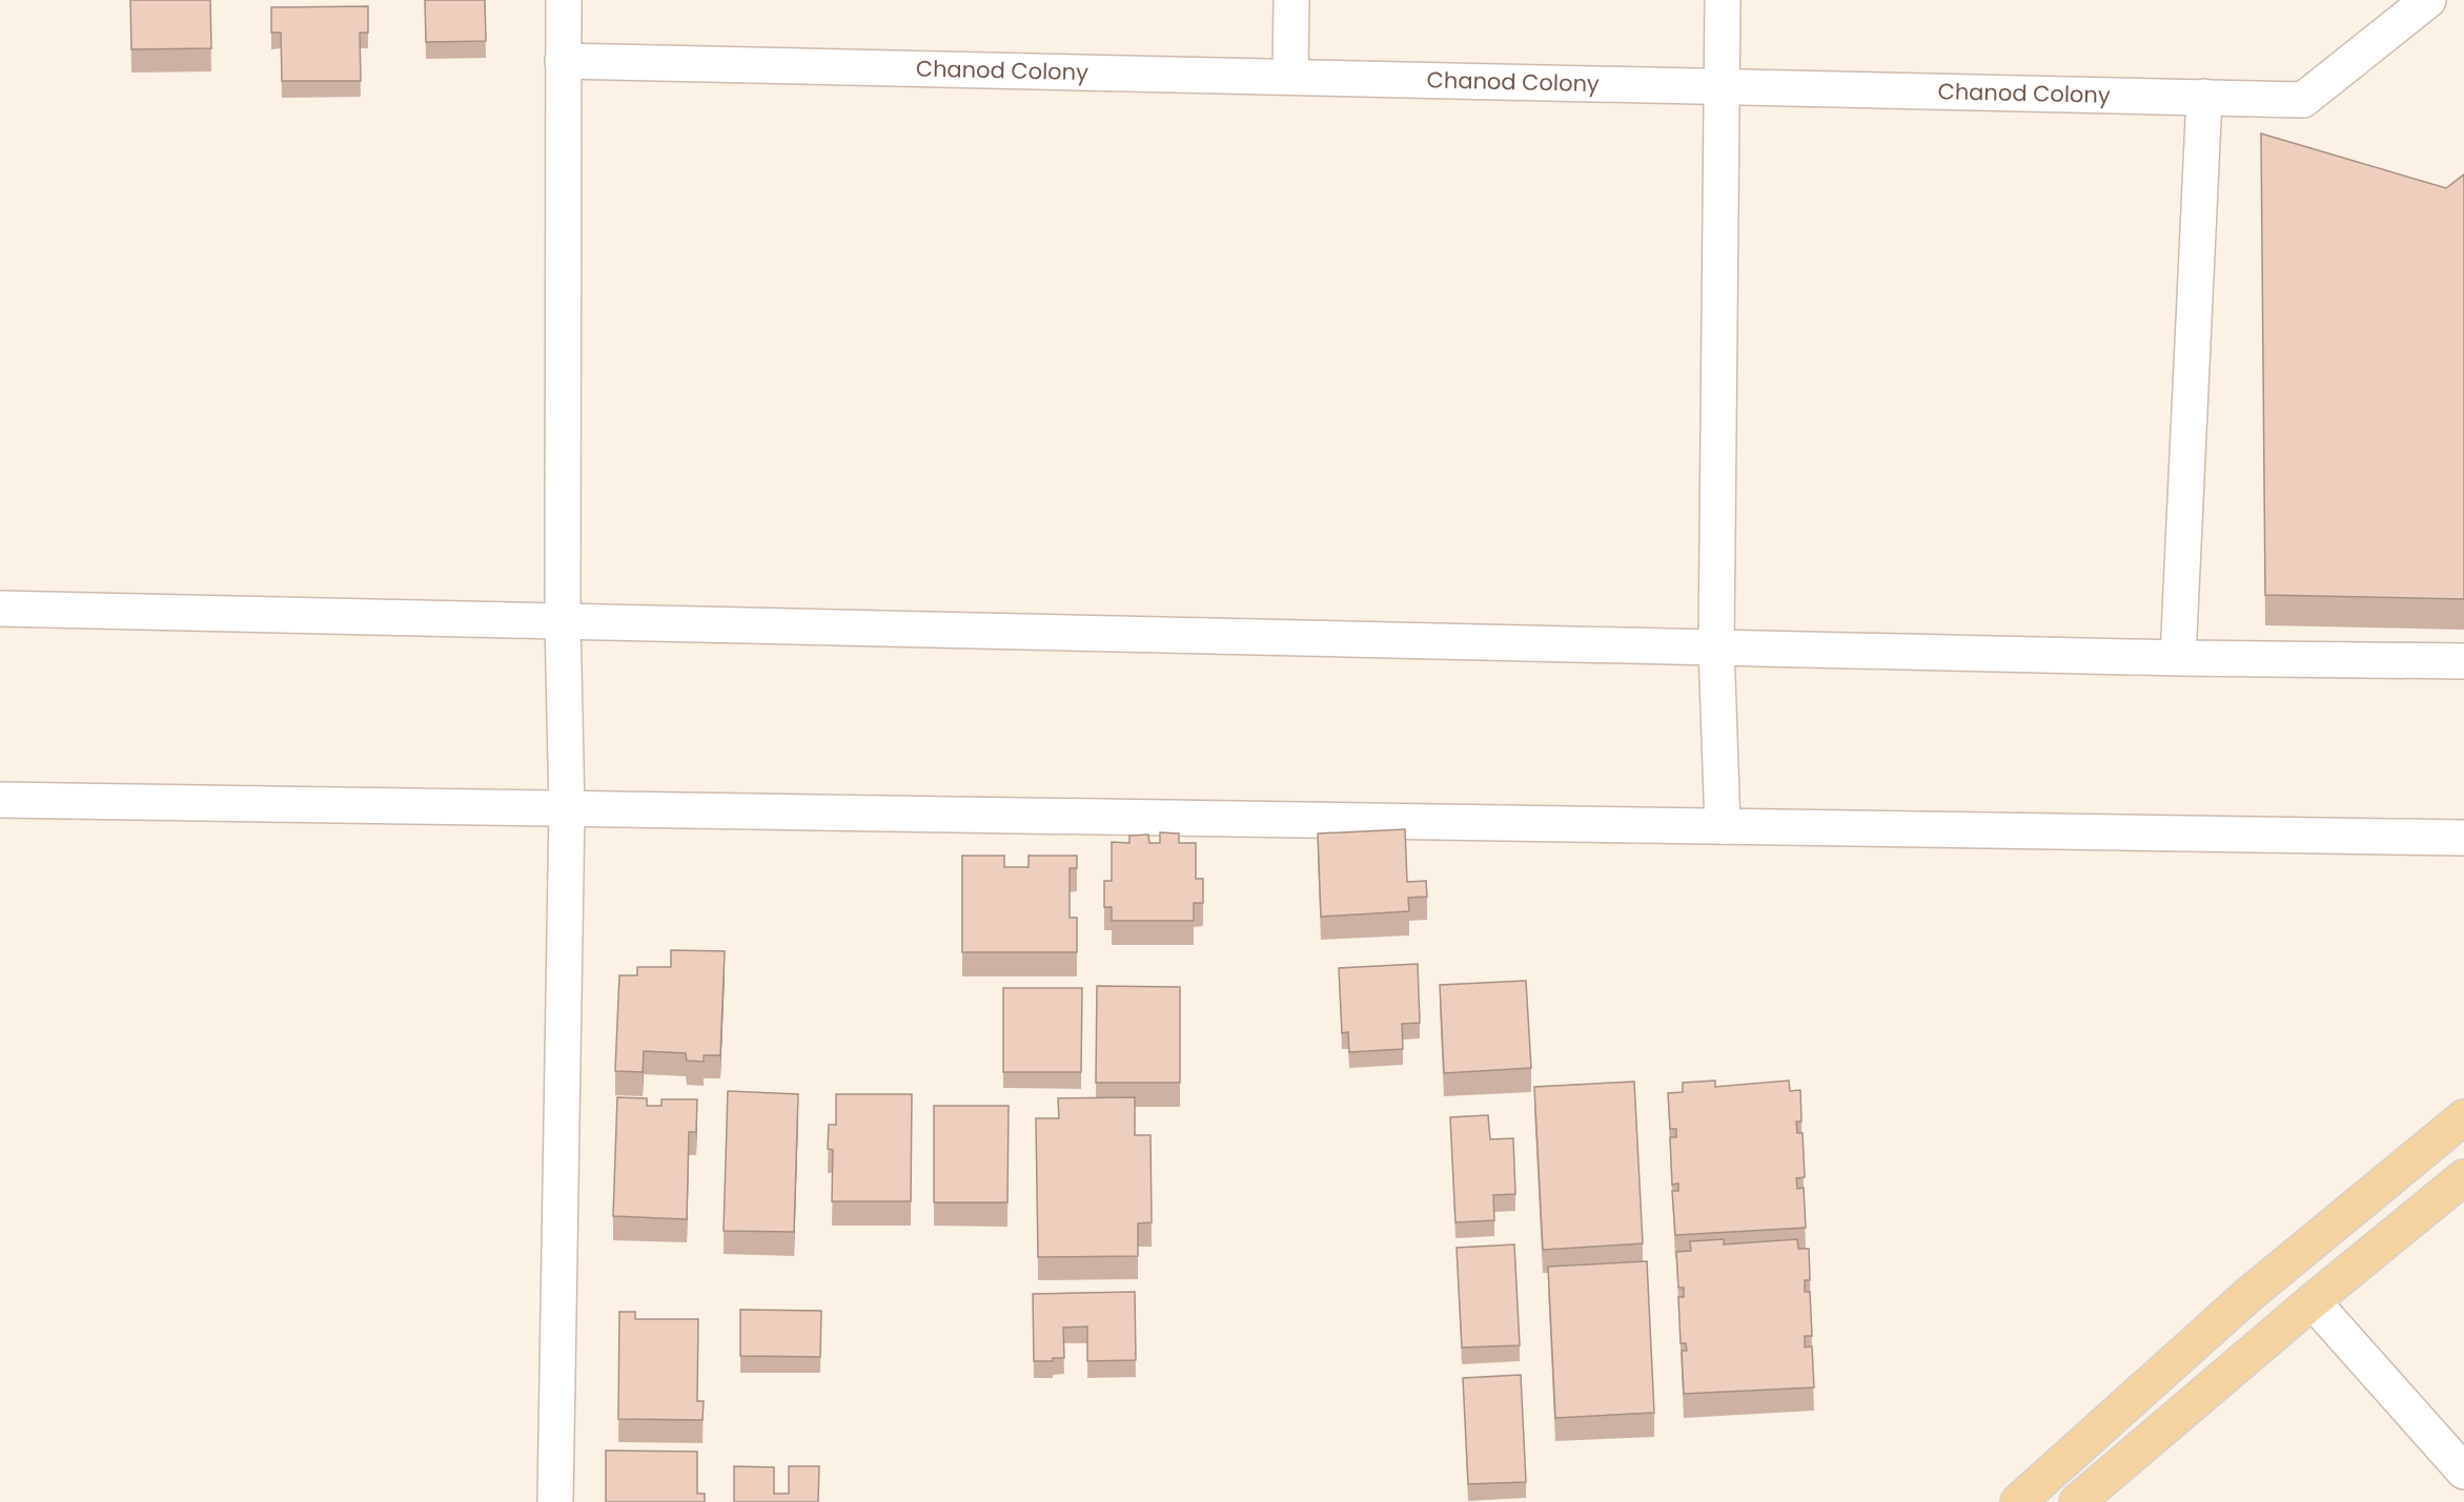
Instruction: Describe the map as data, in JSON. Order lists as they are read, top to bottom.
{
  "streets": {
    "street": ["Chanod Colony"]
  }
}
